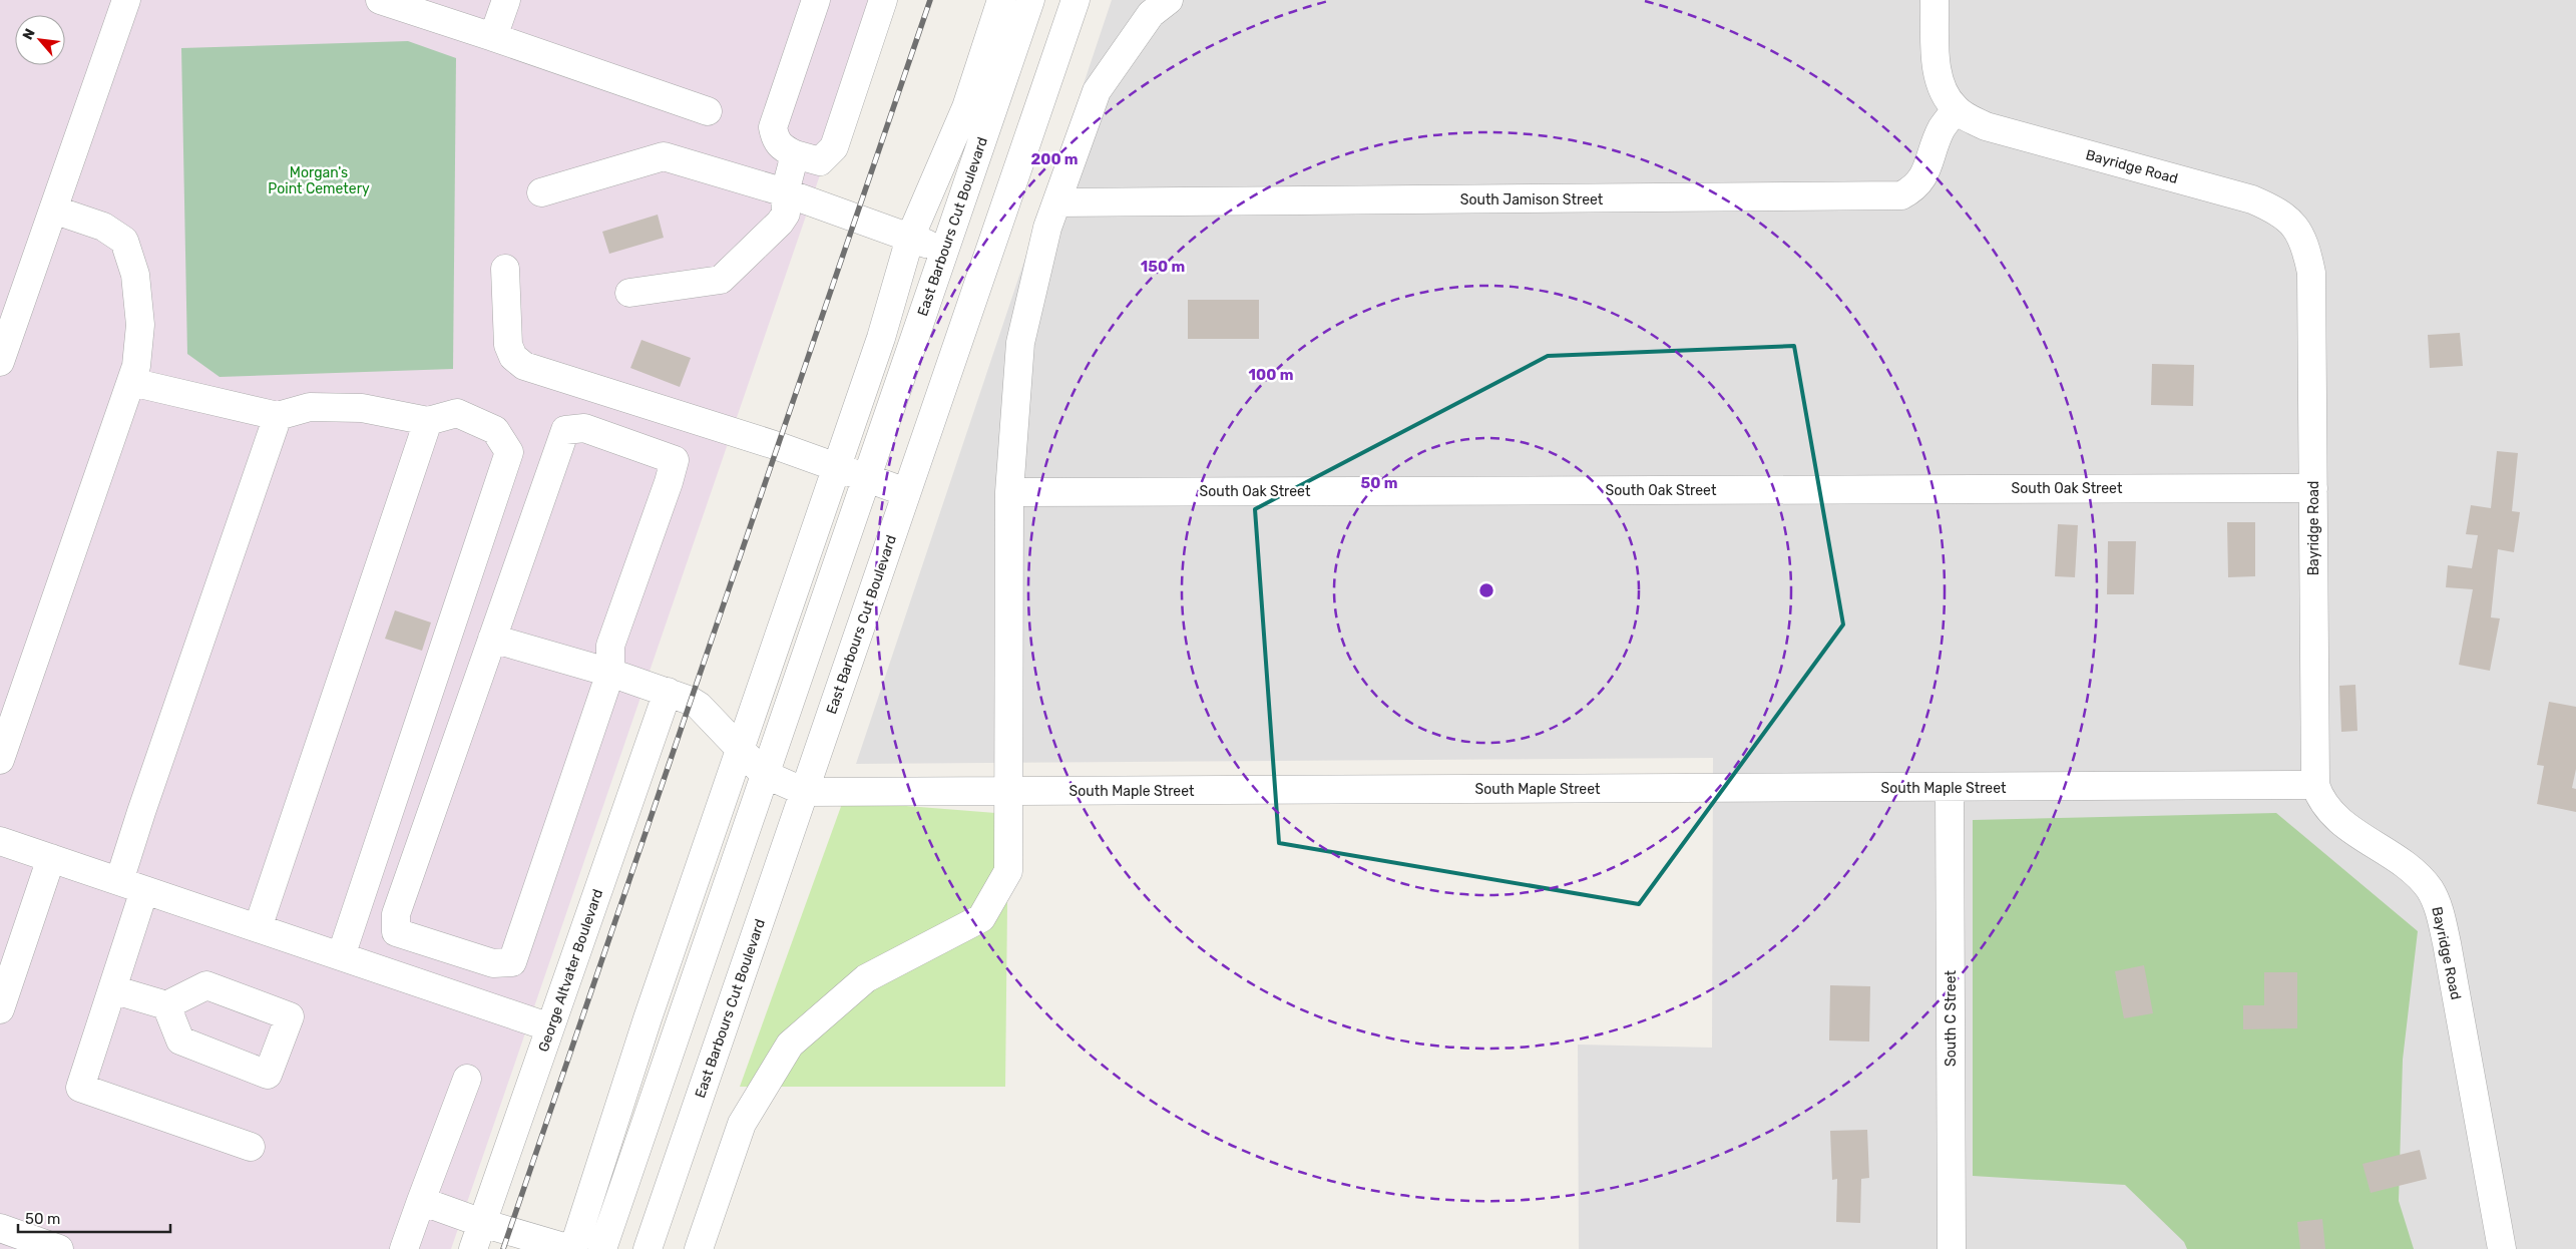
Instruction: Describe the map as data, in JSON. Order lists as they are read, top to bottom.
{
  "streets": {
    "street": [
      "Bayridge Road",
      "South Jamison Street",
      "East Barbours Cut Boulevard",
      "South Oak Street",
      "South Maple Street",
      "George Altvater Boulevard",
      "South C Street"
    ]
  },
  "crossings": [
    ["Bayridge Road", "South Jamison Street"],
    ["Bayridge Road", "South Oak Street"],
    ["Bayridge Road", "South Maple Street"],
    ["East Barbours Cut Boulevard", "South Maple Street"],
    ["South Maple Street", "South C Street"]
  ],
  "parks": ["Morgan's Point Cemetery"],
  "scale_bar": "50 m",
  "north": "top left",
  "rings": [
    "200 m",
    "150 m",
    "100 m",
    "50 m"
  ]
}
